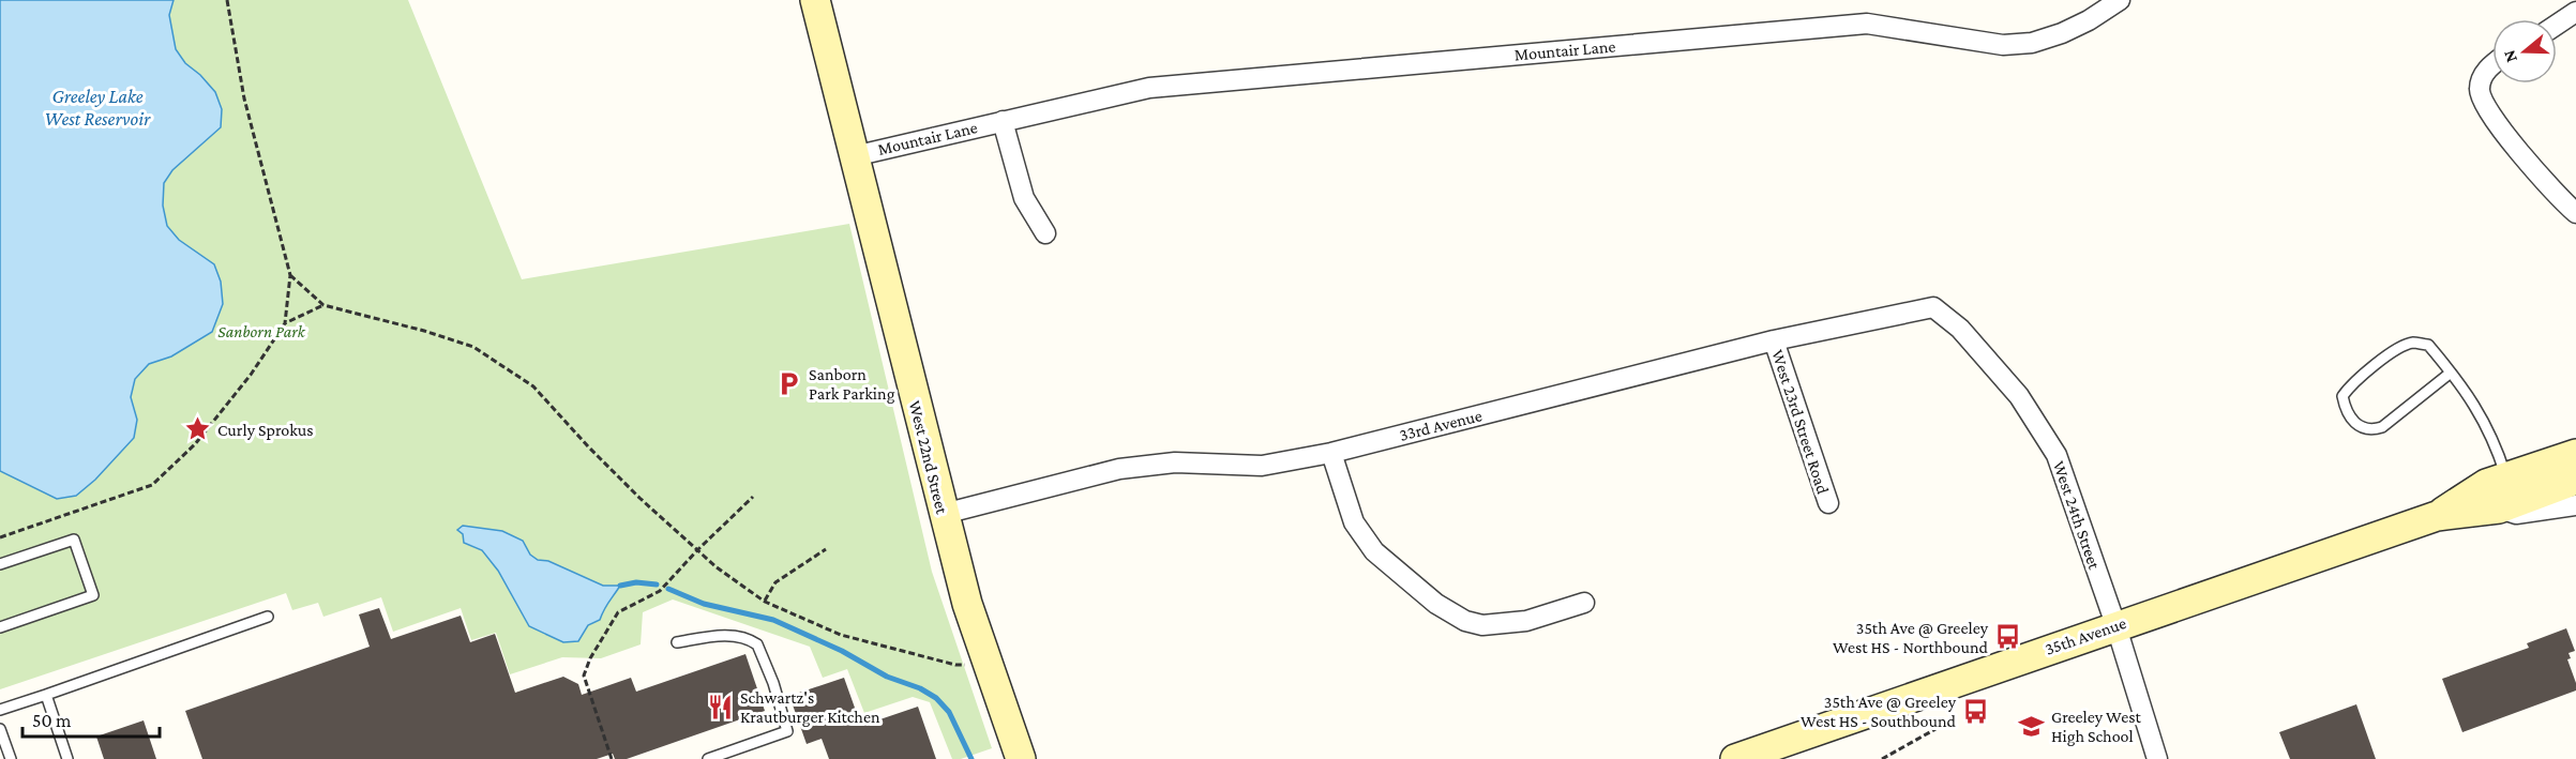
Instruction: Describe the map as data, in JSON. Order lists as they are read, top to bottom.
{
  "streets": {
    "main road": ["West 22nd Street", "35th Avenue"],
    "street": [
      "Mountair Lane",
      "West 23rd Street Road",
      "33rd Avenue",
      "West 24th Street"
    ]
  },
  "crossings": [
    ["Mountair Lane", "West 22nd Street"],
    ["West 23rd Street Road", "33rd Avenue"],
    ["33rd Avenue", "West 22nd Street"],
    ["33rd Avenue", "West 24th Street"],
    ["West 24th Street", "35th Avenue"]
  ],
  "water": ["Greeley Lake West Reservoir"],
  "parks": ["Sanborn Park"],
  "places": {
    "parking": ["Sanborn Park Parking"],
    "place": ["Curly Sprokus"],
    "bus stop": ["35th Ave @ Greeley West HS - Northbound", "35th Ave @ Greeley West HS - Southbound"],
    "restaurant": ["Schwartz's Krautburger Kitchen"],
    "school or university": ["Greeley West High School"]
  },
  "scale_bar": "50 m",
  "north": "left"
}
